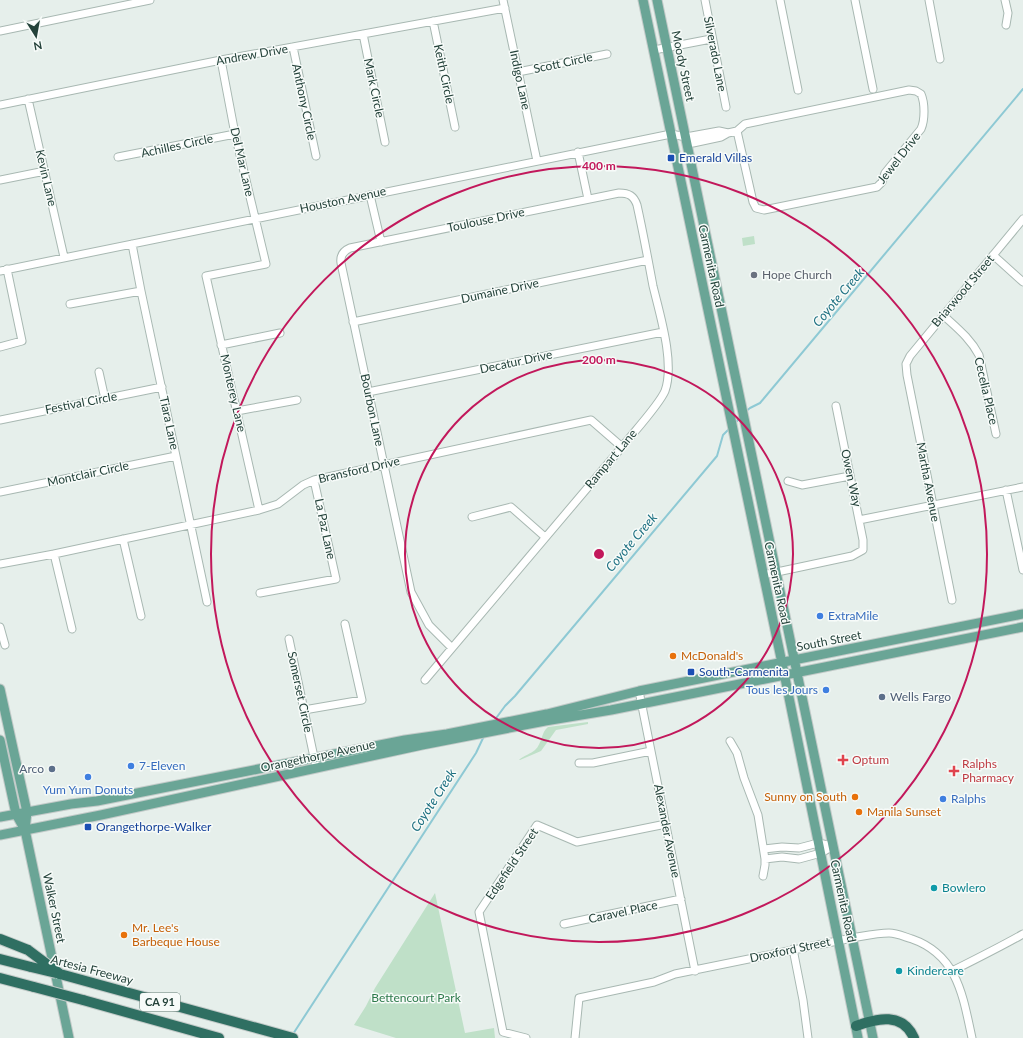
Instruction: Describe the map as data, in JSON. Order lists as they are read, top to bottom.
{
  "streets": {
    "highway": ["Artesia Freeway", "CA 91"],
    "main road": [
      "Moody Street",
      "Carmenita Road",
      "South Street",
      "Orangethorpe Avenue",
      "Walker Street"
    ],
    "street": [
      "Silverado Lane",
      "Andrew Drive",
      "Scott Circle",
      "Keith Circle",
      "Indigo Lane",
      "Mark Circle",
      "Anthony Circle",
      "Achilles Circle",
      "Jewel Drive",
      "Del Mar Lane",
      "Kevin Lane",
      "Houston Avenue",
      "Toulouse Drive",
      "Dumaine Drive",
      "Briarwood Street",
      "Decatur Drive",
      "Cecelia Place",
      "Monterey Lane",
      "Festival Circle",
      "Bourbon Lane",
      "Tiara Lane",
      "Rampart Lane",
      "Bransford Drive",
      "Montclair Circle",
      "Owen Way",
      "Martha Avenue",
      "La Paz Lane",
      "Somerset Circle",
      "Alexander Avenue",
      "Edgefield Street",
      "Caravel Place",
      "Droxford Street"
    ]
  },
  "crossings": [
    ["Andrew Drive", "Keith Circle"],
    ["Andrew Drive", "Indigo Lane"],
    ["Andrew Drive", "Mark Circle"],
    ["Andrew Drive", "Anthony Circle"],
    ["Andrew Drive", "Del Mar Lane"],
    ["Andrew Drive", "Kevin Lane"],
    ["Scott Circle", "Indigo Lane"],
    ["Moody Street", "Jewel Drive"],
    ["Moody Street", "Houston Avenue"],
    ["Moody Street", "Carmenita Road"],
    ["Indigo Lane", "Houston Avenue"],
    ["Achilles Circle", "Del Mar Lane"],
    ["Jewel Drive", "Houston Avenue"],
    ["Jewel Drive", "Carmenita Road"],
    ["Del Mar Lane", "Houston Avenue"],
    ["Del Mar Lane", "Monterey Lane"],
    ["Kevin Lane", "Houston Avenue"],
    ["Houston Avenue", "Carmenita Road"],
    ["Houston Avenue", "Tiara Lane"],
    ["Toulouse Drive", "Bourbon Lane"],
    ["Toulouse Drive", "Rampart Lane"],
    ["Carmenita Road", "Owen Way"],
    ["Carmenita Road", "South Street"],
    ["Carmenita Road", "Droxford Street"],
    ["Dumaine Drive", "Bourbon Lane"],
    ["Dumaine Drive", "Rampart Lane"],
    ["Briarwood Street", "Cecelia Place"],
    ["Briarwood Street", "Martha Avenue"],
    ["Decatur Drive", "Bourbon Lane"],
    ["Decatur Drive", "Rampart Lane"],
    ["Monterey Lane", "Bransford Drive"],
    ["Festival Circle", "Tiara Lane"],
    ["Bourbon Lane", "Rampart Lane"],
    ["Bourbon Lane", "Bransford Drive"],
    ["Tiara Lane", "Bransford Drive"],
    ["Tiara Lane", "Montclair Circle"],
    ["Rampart Lane", "Bransford Drive"],
    ["Bransford Drive", "La Paz Lane"],
    ["South Street", "Orangethorpe Avenue"],
    ["South Street", "Alexander Avenue"],
    ["Somerset Circle", "Orangethorpe Avenue"],
    ["Orangethorpe Avenue", "Alexander Avenue"],
    ["Orangethorpe Avenue", "Walker Street"],
    ["Alexander Avenue", "Edgefield Street"],
    ["Alexander Avenue", "Caravel Place"],
    ["Alexander Avenue", "Droxford Street"]
  ],
  "water": ["Coyote Creek"],
  "parks": ["Bettencourt Park"],
  "places": {
    "transit": ["Emerald Villas", "South-Carmenita", "Orangethorpe-Walker"],
    "other": [
      "Hope Church",
      "ExtraMile",
      "McDonald's",
      "Tous les Jours",
      "Wells Fargo",
      "7-Eleven",
      "Arco",
      "Yum Yum Donuts",
      "Sunny on South",
      "Ralphs",
      "Manila Sunset",
      "Bowlero",
      "Mr. Lee's Barbeque House",
      "Kindercare"
    ],
    "health": ["Optum", "Ralphs Pharmacy"]
  },
  "north": "bottom",
  "rings": ["400 m", "200 m"]
}
